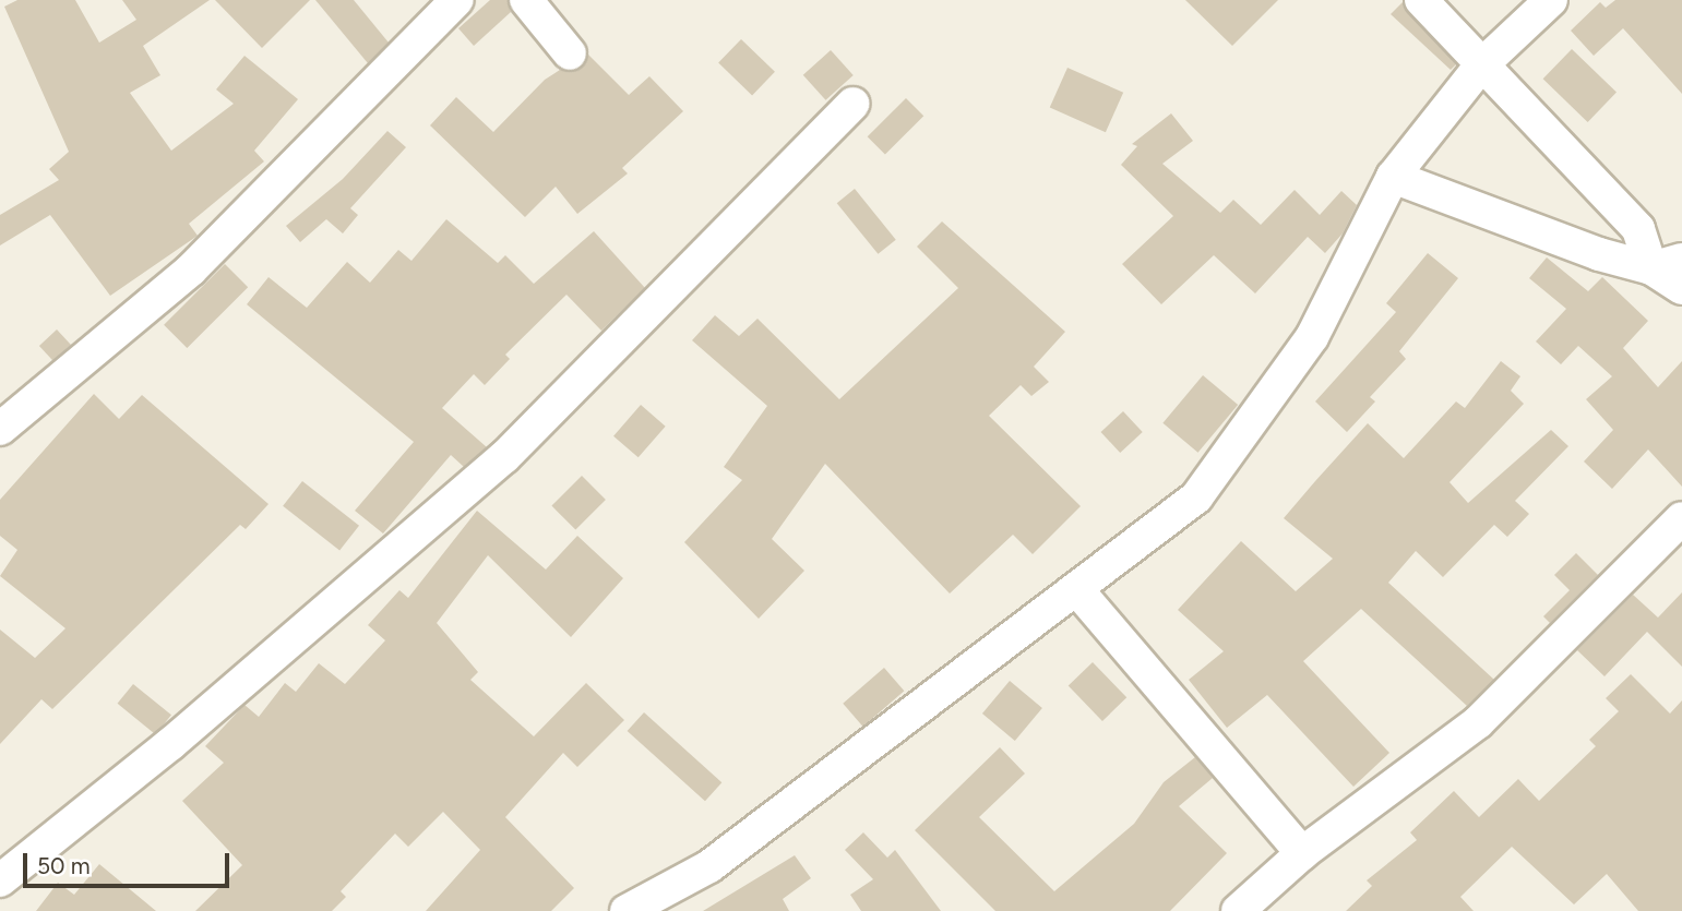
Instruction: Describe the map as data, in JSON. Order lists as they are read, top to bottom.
{
  "scale_bar": "50 m"
}
